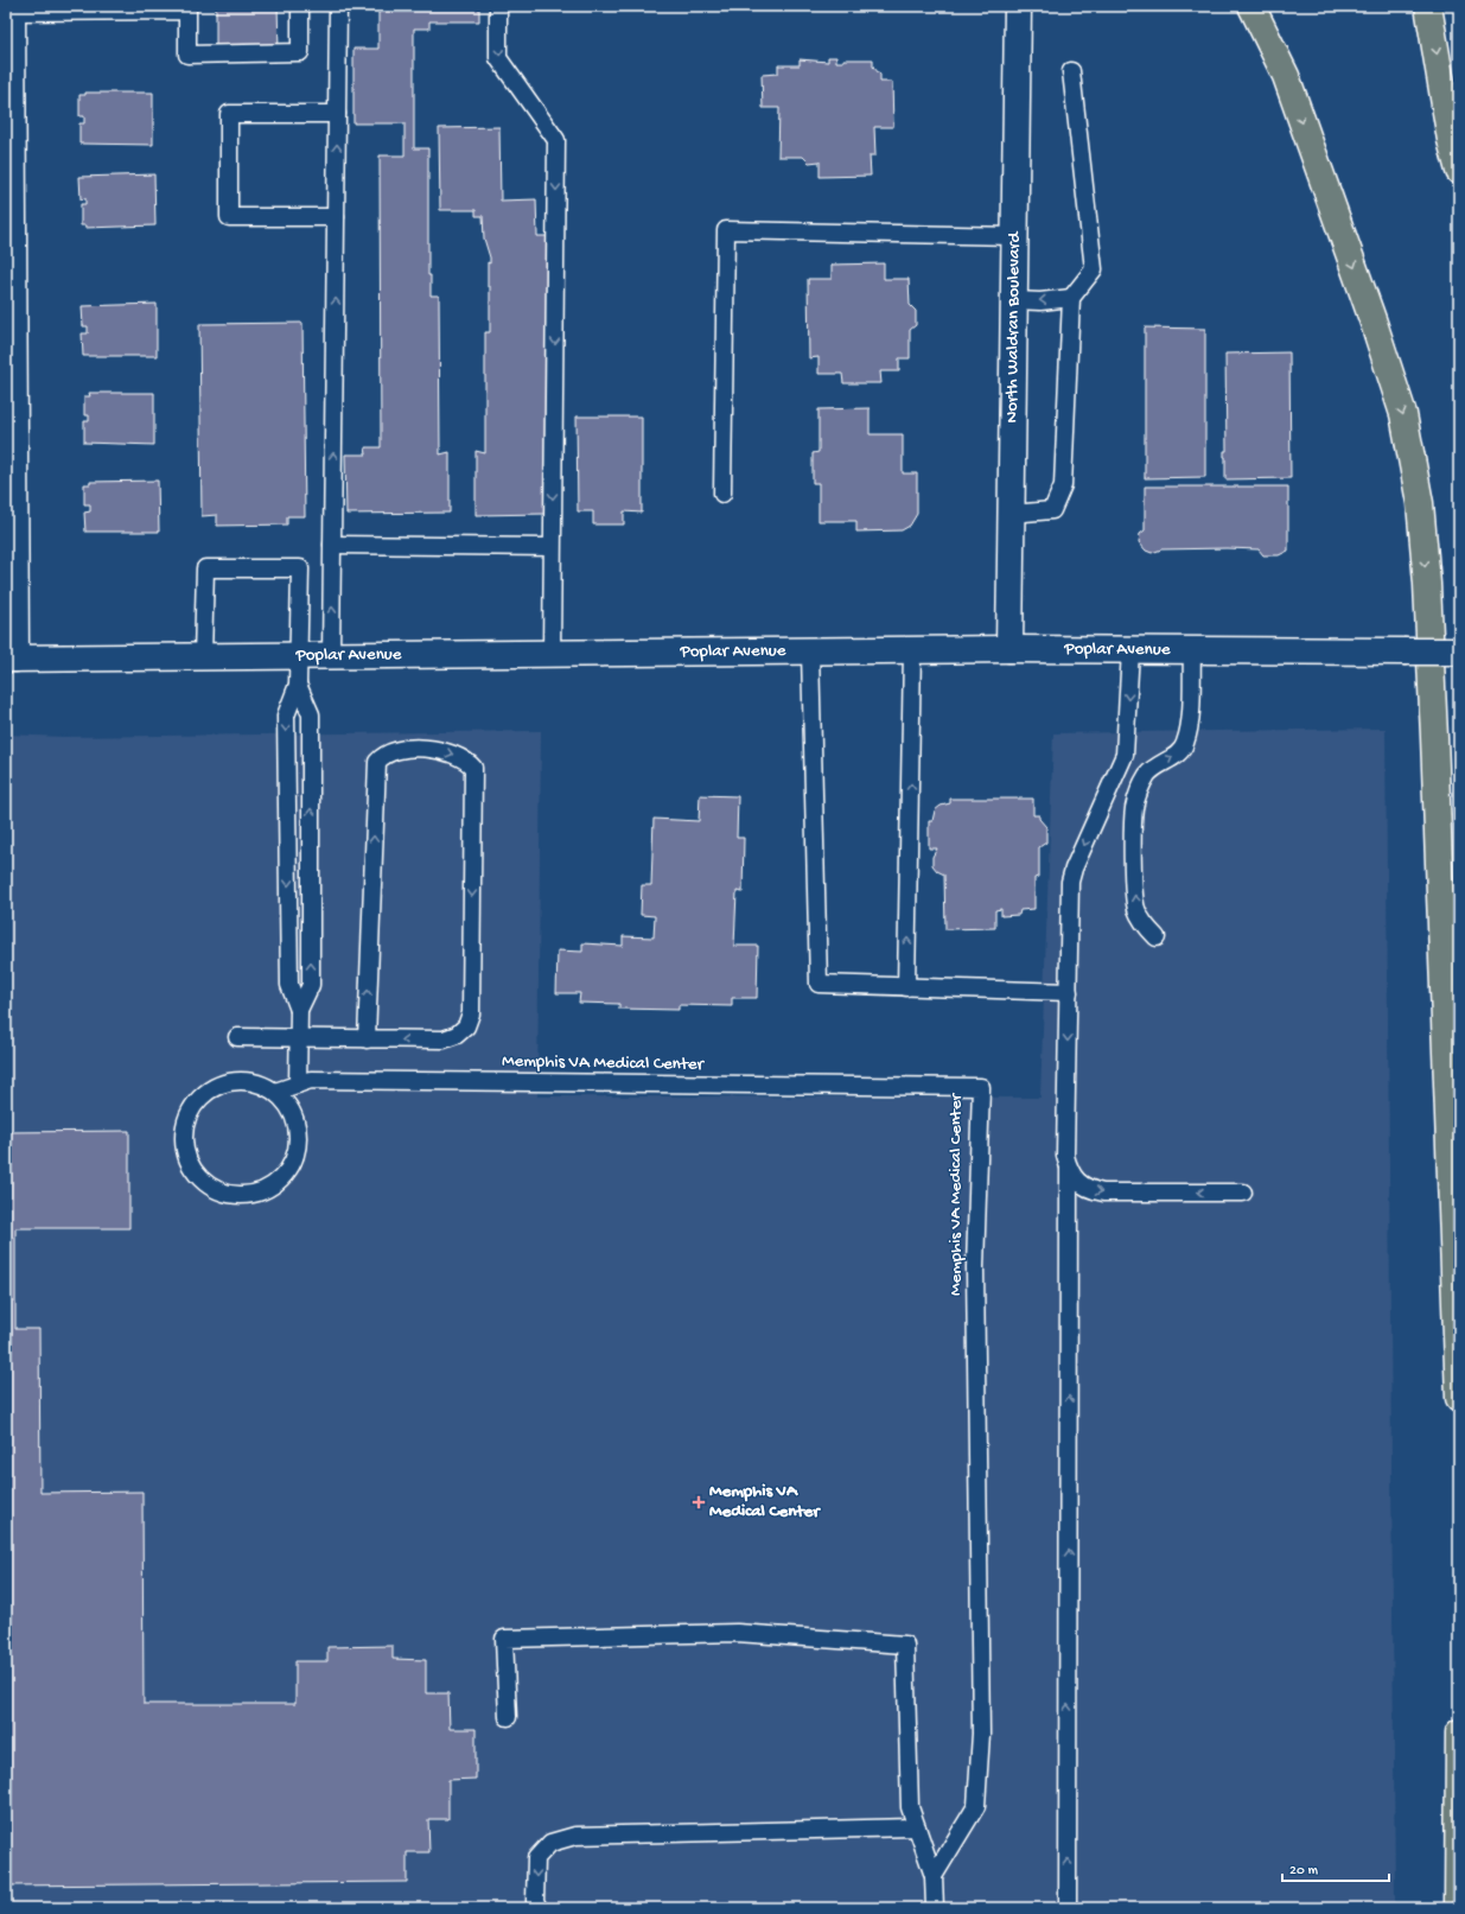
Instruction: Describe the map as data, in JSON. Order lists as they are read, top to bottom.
{
  "streets": {
    "main road": ["North Waldran Boulevard", "Poplar Avenue"],
    "lane": ["Memphis VA Medical Center"]
  },
  "crossings": [
    ["North Waldran Boulevard", "Poplar Avenue"]
  ],
  "places": {
    "health": ["Memphis VA Medical Center"]
  },
  "scale_bar": "20 m"
}
